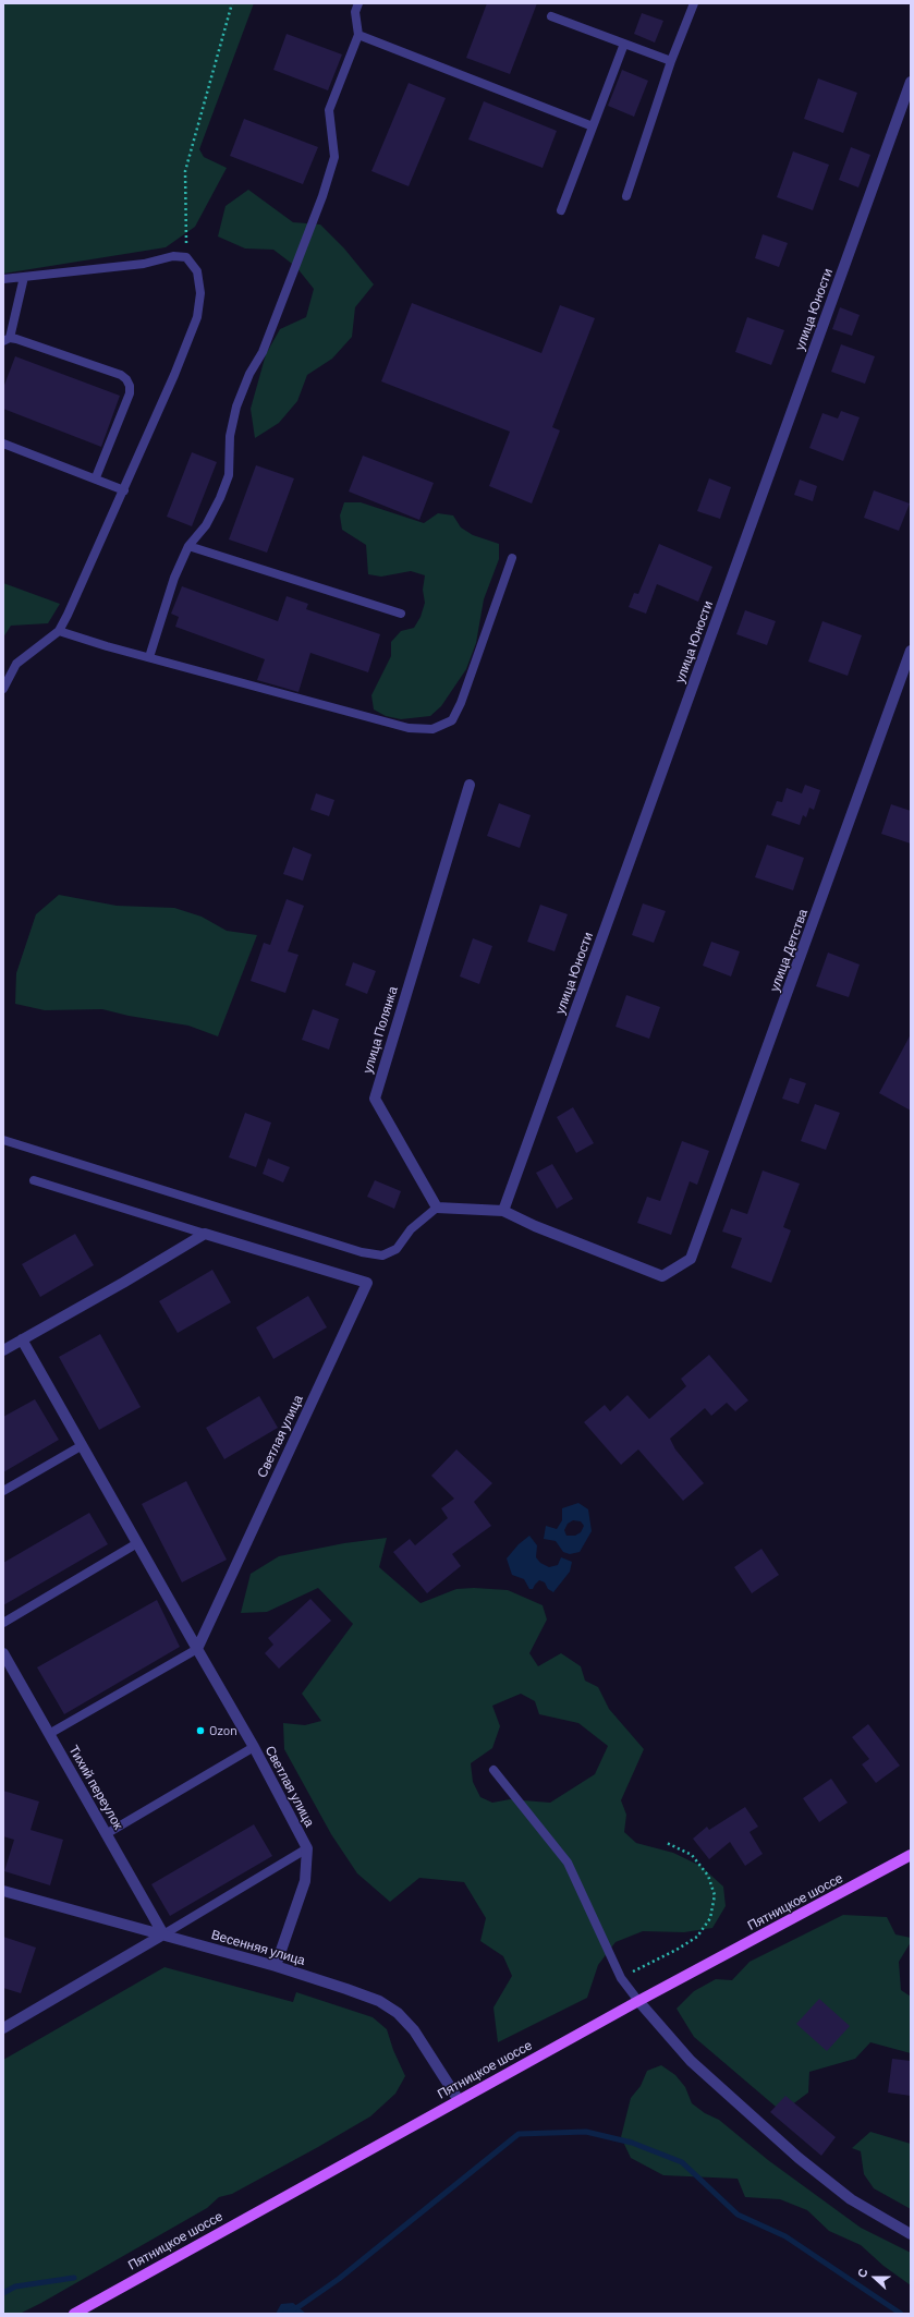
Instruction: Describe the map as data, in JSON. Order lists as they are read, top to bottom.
{
  "streets": {
    "main road": ["Пятницкое шоссе"],
    "street": [
      "улица Юности",
      "улица Детства",
      "улица Полянка",
      "Светлая улица",
      "Тихий переулок",
      "Весенняя улица"
    ]
  },
  "crossings": [
    ["улица Юности", "улица Детства"],
    ["Тихий переулок", "Весенняя улица"],
    ["Пятницкое шоссе", "Весенняя улица"]
  ],
  "places": ["Ozon"],
  "north": "left"
}
